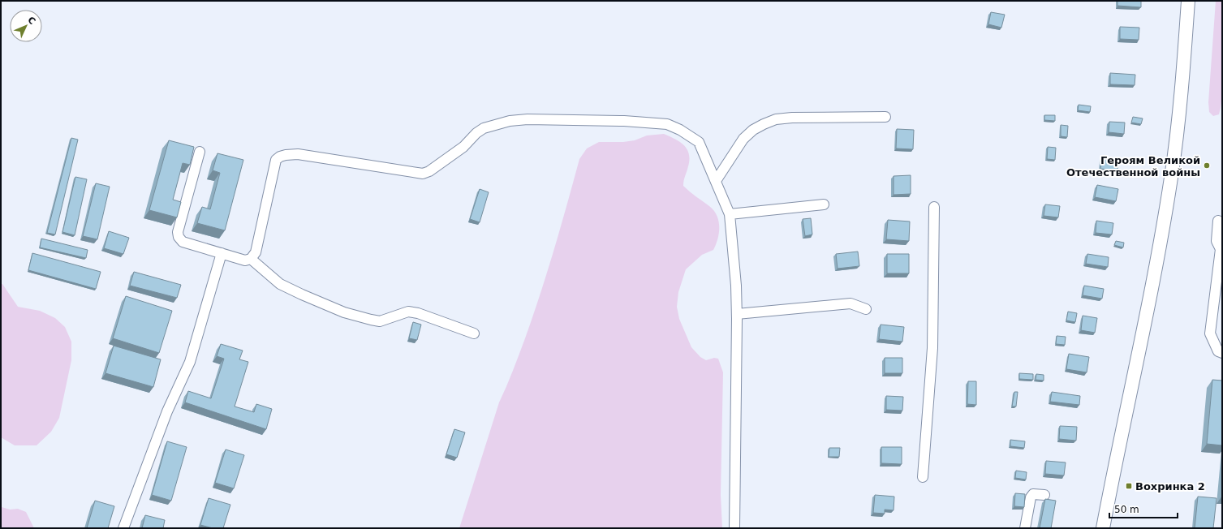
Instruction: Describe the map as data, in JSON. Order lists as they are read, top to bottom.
{
  "places": {
    "other": ["Героям Великой Отечественной войны"],
    "transit": ["Вохринка 2"]
  },
  "scale_bar": "50 m",
  "north": "top right"
}
